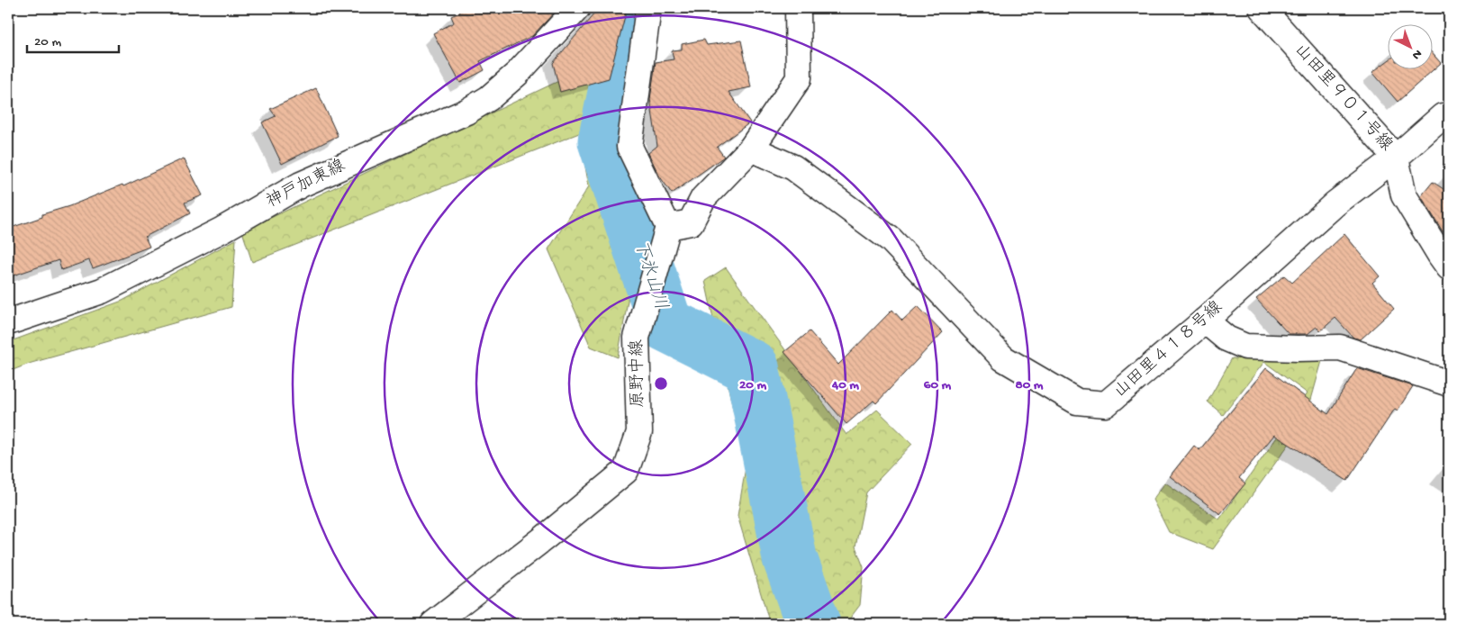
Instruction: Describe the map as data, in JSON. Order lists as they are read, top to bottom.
{
  "streets": {
    "street": [
      "山田里９０１号線",
      "神戸加東線",
      "山田里４１８号線",
      "原野中線"
    ]
  },
  "crossings": [
    ["山田里９０１号線", "山田里４１８号線"]
  ],
  "water": ["下氷山川"],
  "scale_bar": "20 m",
  "north": "bottom right",
  "rings": [
    "20 m",
    "40 m",
    "60 m",
    "80 m"
  ]
}
